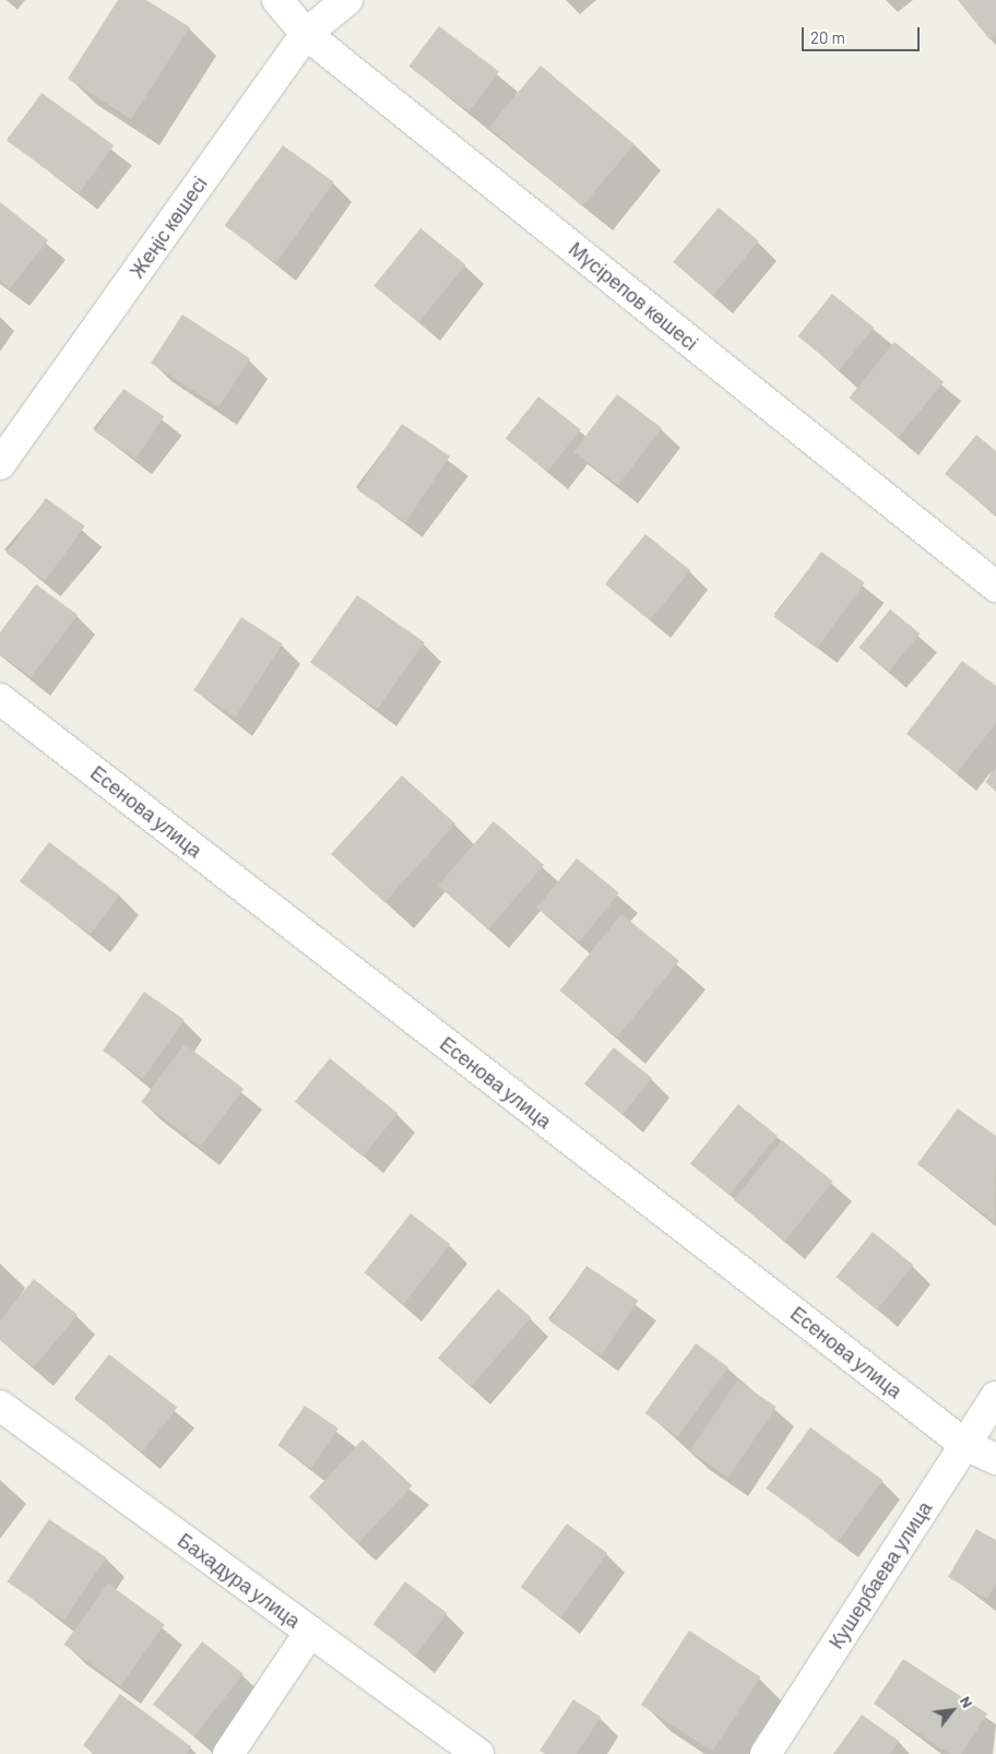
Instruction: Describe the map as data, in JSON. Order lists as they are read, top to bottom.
{
  "streets": {
    "street": [
      "Жеңіс көшесі",
      "Мүсірепов көшесі",
      "Есенова улица",
      "Кушербаева улица",
      "Бахадура улица"
    ]
  },
  "crossings": [
    ["Жеңіс көшесі", "Мүсірепов көшесі"],
    ["Есенова улица", "Кушербаева улица"]
  ],
  "scale_bar": "20 m",
  "north": "top right"
}
